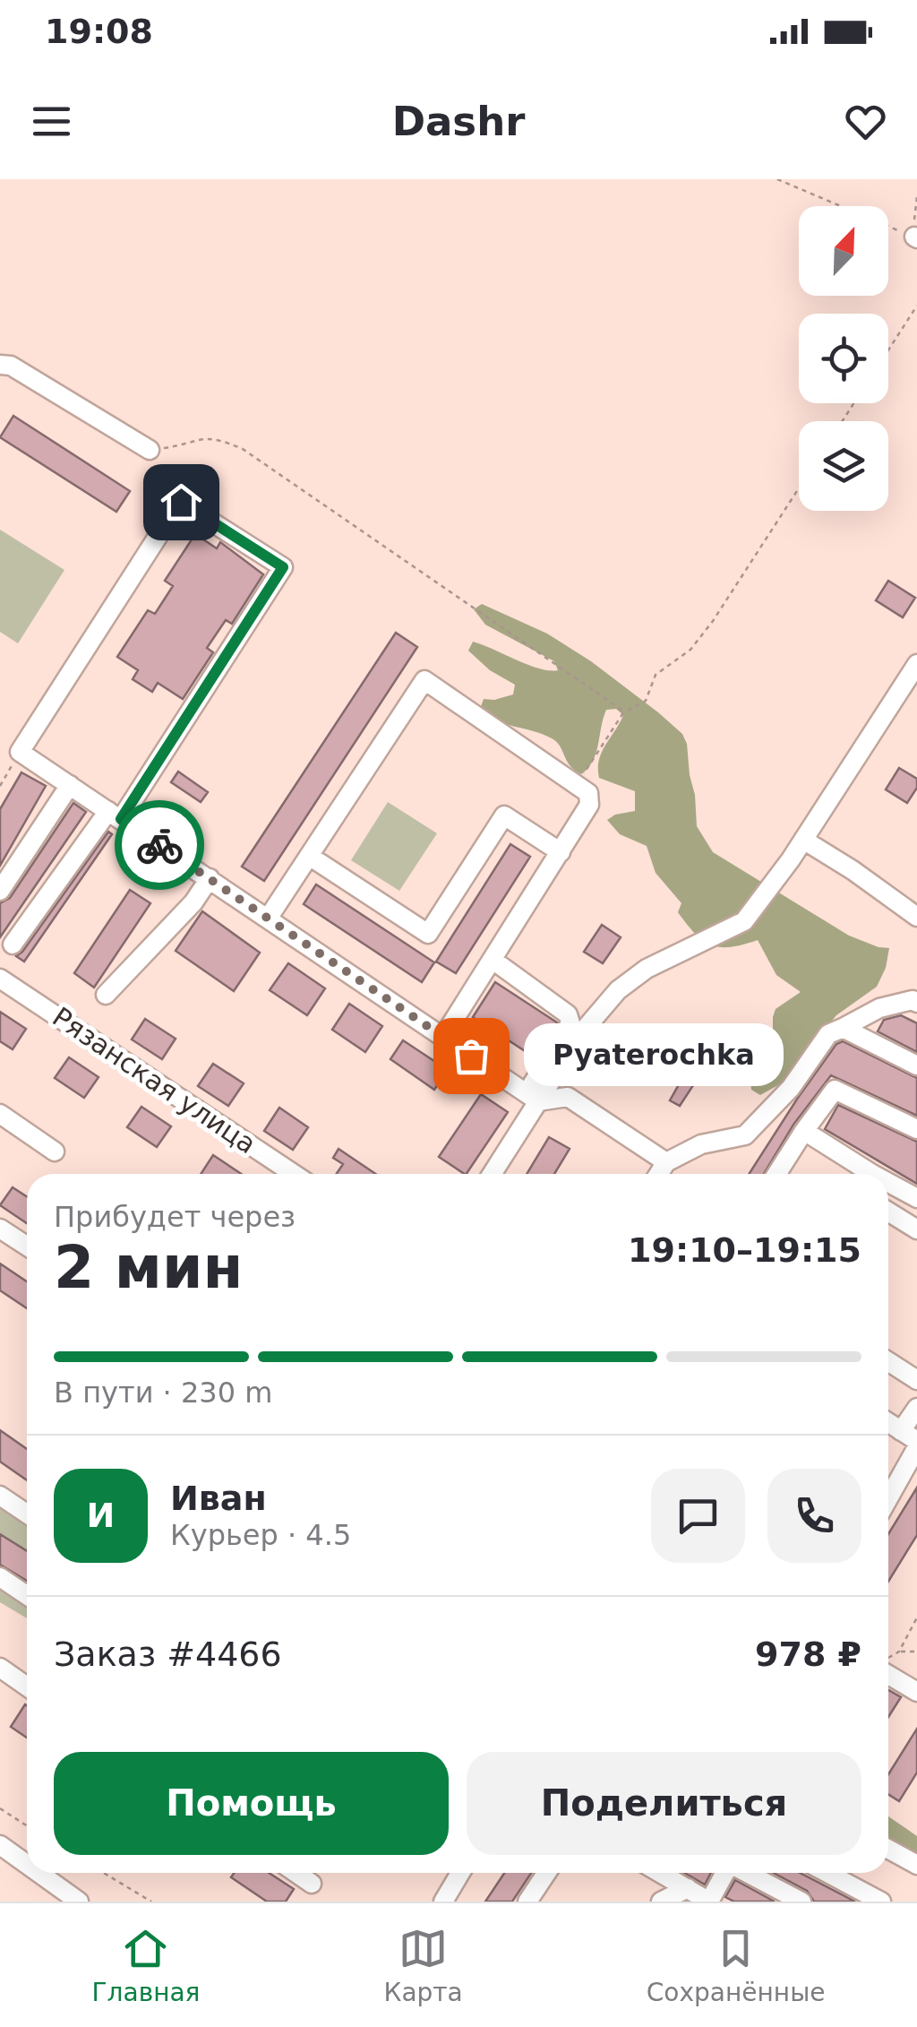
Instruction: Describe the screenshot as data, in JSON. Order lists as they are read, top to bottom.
{
  "streets": {
    "street": ["Рязанская улица"]
  },
  "places": ["Pyaterochka"],
  "north": "top right",
  "page": {
    "status": "19:08",
    "header": "Dashr",
    "bubble": "Pyaterochka",
    "heading": ["2 мин", "Прибудет через", "19:10–19:15"],
    "panel": [
      "Иван",
      "Курьер · 4.5",
      "Заказ #4466",
      "978 ₽"
    ],
    "bar": "В пути · 230 m",
    "round": "И",
    "buttons": ["Помощь", "Поделиться"],
    "tabs": ["Главная", "Карта", "Сохранённые"]
  }
}
